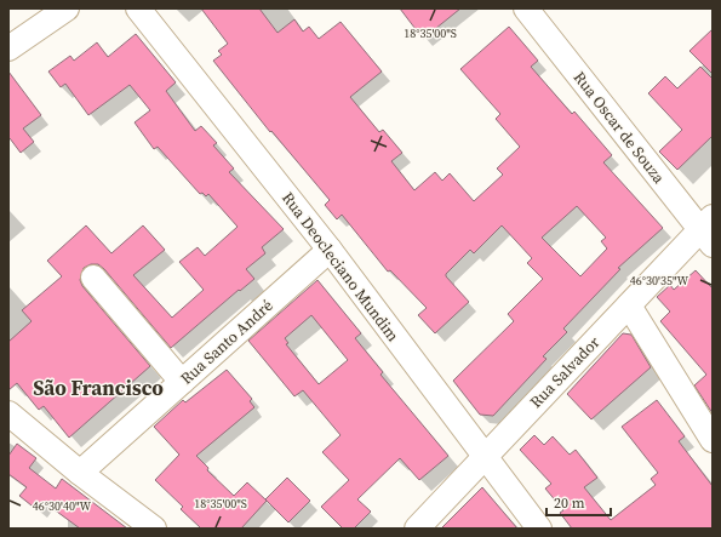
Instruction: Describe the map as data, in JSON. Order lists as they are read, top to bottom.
{
  "streets": {
    "street": [
      "Rua Oscar de Souza",
      "Rua Deocleciano Mundim",
      "Rua Santo André",
      "Rua Salvador"
    ]
  },
  "crossings": [
    ["Rua Oscar de Souza", "Rua Salvador"],
    ["Rua Deocleciano Mundim", "Rua Santo André"],
    ["Rua Deocleciano Mundim", "Rua Salvador"]
  ],
  "districts": ["São Francisco"],
  "scale_bar": "20 m",
  "coordinates": ["18°35'00\"S", "46°30'35\"W", "46°30'40\"W"]
}
